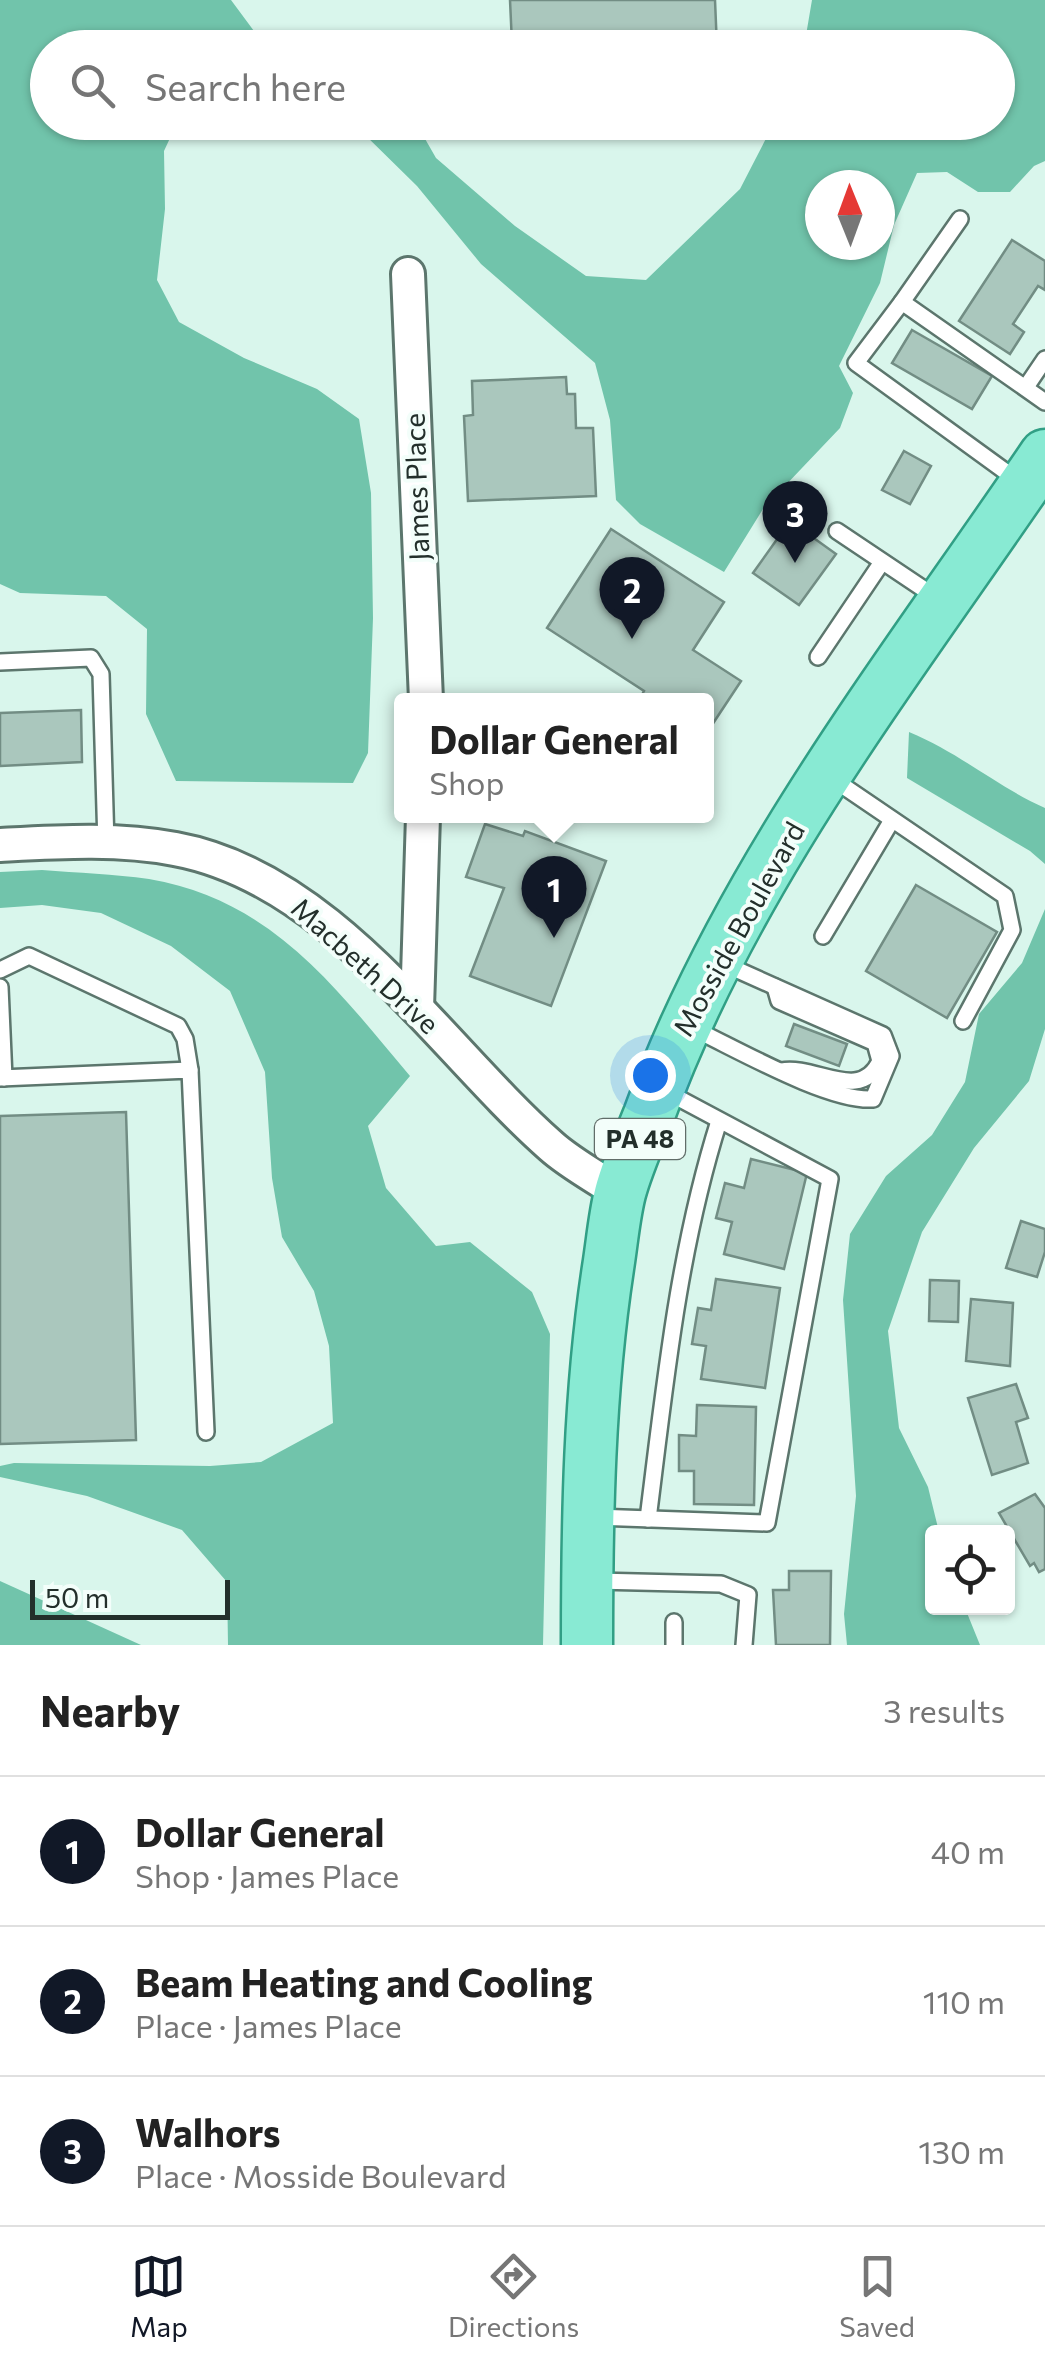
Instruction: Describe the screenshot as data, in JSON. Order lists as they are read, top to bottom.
{
  "streets": {
    "main road": ["Mosside Boulevard", "PA 48"],
    "street": ["James Place", "Macbeth Drive"]
  },
  "crossings": [
    ["Mosside Boulevard", "Macbeth Drive"]
  ],
  "scale_bar": "50 m",
  "north": "top",
  "page": {
    "search": "Search here",
    "pins": ["3", "2", "1"],
    "popup": ["Dollar General", "Shop"],
    "scale": "50 m",
    "heading": ["Nearby", "3 results"],
    "list": [
      {
        "mark": "1",
        "name": "Dollar General",
        "note": "Shop · James Place",
        "value": "40 m"
      },
      {
        "mark": "2",
        "name": "Beam Heating and Cooling",
        "note": "Place · James Place",
        "value": "110 m"
      },
      {
        "mark": "3",
        "name": "Walhors",
        "note": "Place · Mosside Boulevard",
        "value": "130 m"
      }
    ],
    "nav": ["Map", "Directions", "Saved"]
  }
}
